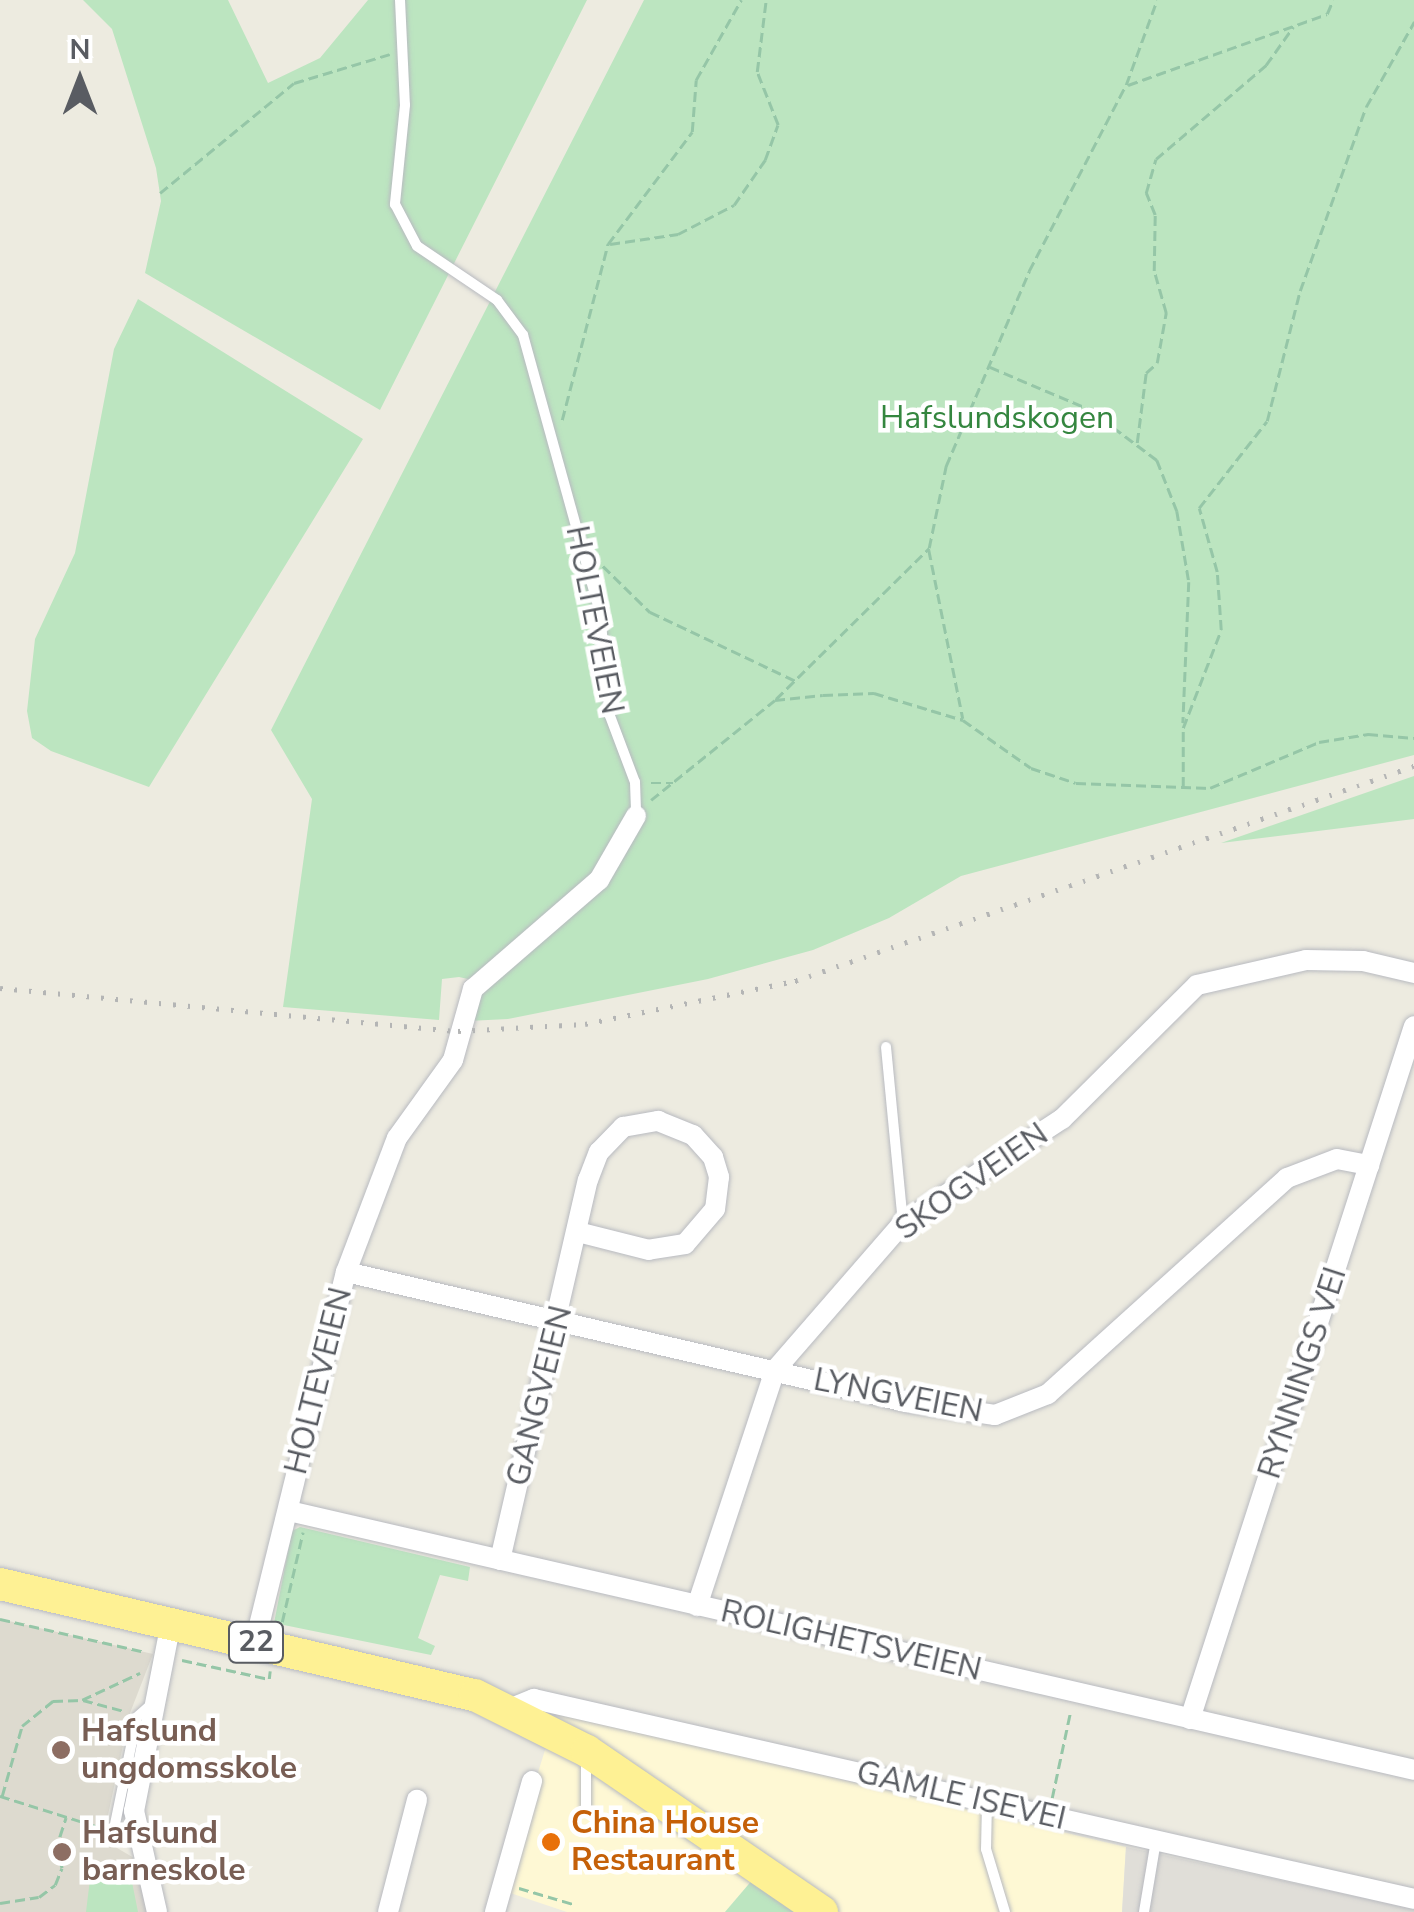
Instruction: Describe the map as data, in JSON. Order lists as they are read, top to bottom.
{
  "streets": {
    "highway": ["22"],
    "street": [
      "HOLTEVEIEN",
      "SKOGVEIEN",
      "RYNNINGS VEI",
      "GANGVEIEN",
      "LYNGVEIEN",
      "ROLIGHETSVEIEN",
      "GAMLE ISEVEI"
    ]
  },
  "crossings": [
    ["HOLTEVEIEN", "LYNGVEIEN"],
    ["HOLTEVEIEN", "ROLIGHETSVEIEN"],
    ["HOLTEVEIEN", "22"],
    ["SKOGVEIEN", "LYNGVEIEN"],
    ["SKOGVEIEN", "ROLIGHETSVEIEN"],
    ["RYNNINGS VEI", "LYNGVEIEN"],
    ["RYNNINGS VEI", "ROLIGHETSVEIEN"],
    ["GANGVEIEN", "LYNGVEIEN"],
    ["GANGVEIEN", "ROLIGHETSVEIEN"],
    ["22", "GAMLE ISEVEI"]
  ],
  "parks": ["Hafslundskogen"],
  "places": ["Hafslund ungdomsskole", "China House Restaurant", "Hafslund barneskole"],
  "north": "top"
}
